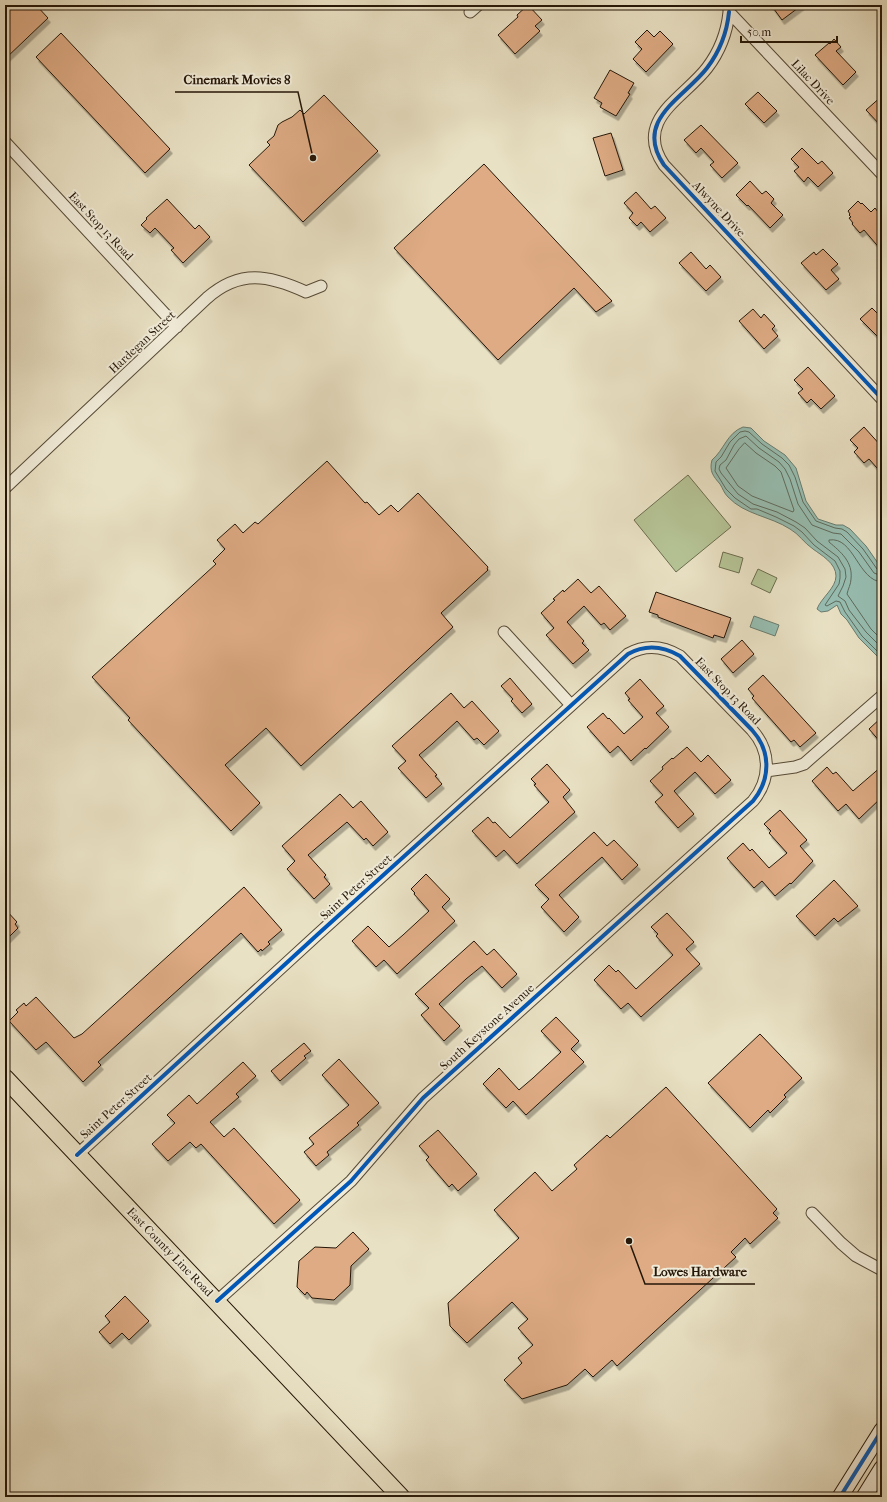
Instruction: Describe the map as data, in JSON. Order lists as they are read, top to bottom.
{
  "streets": {
    "main road": ["East County Line Road"],
    "street": [
      "Lilac Drive",
      "Alwyne Drive",
      "East Stop 13 Road",
      "Hardegan Street",
      "Saint Peter Street",
      "South Keystone Avenue"
    ]
  },
  "crossings": [
    ["Lilac Drive", "Alwyne Drive"],
    ["East Stop 13 Road", "Hardegan Street"],
    ["East Stop 13 Road", "Saint Peter Street"],
    ["East Stop 13 Road", "South Keystone Avenue"],
    ["Saint Peter Street", "East County Line Road"],
    ["South Keystone Avenue", "East County Line Road"]
  ],
  "places": ["Cinemark Movies 8", "Lowes Hardware"],
  "scale_bar": "50 m"
}
